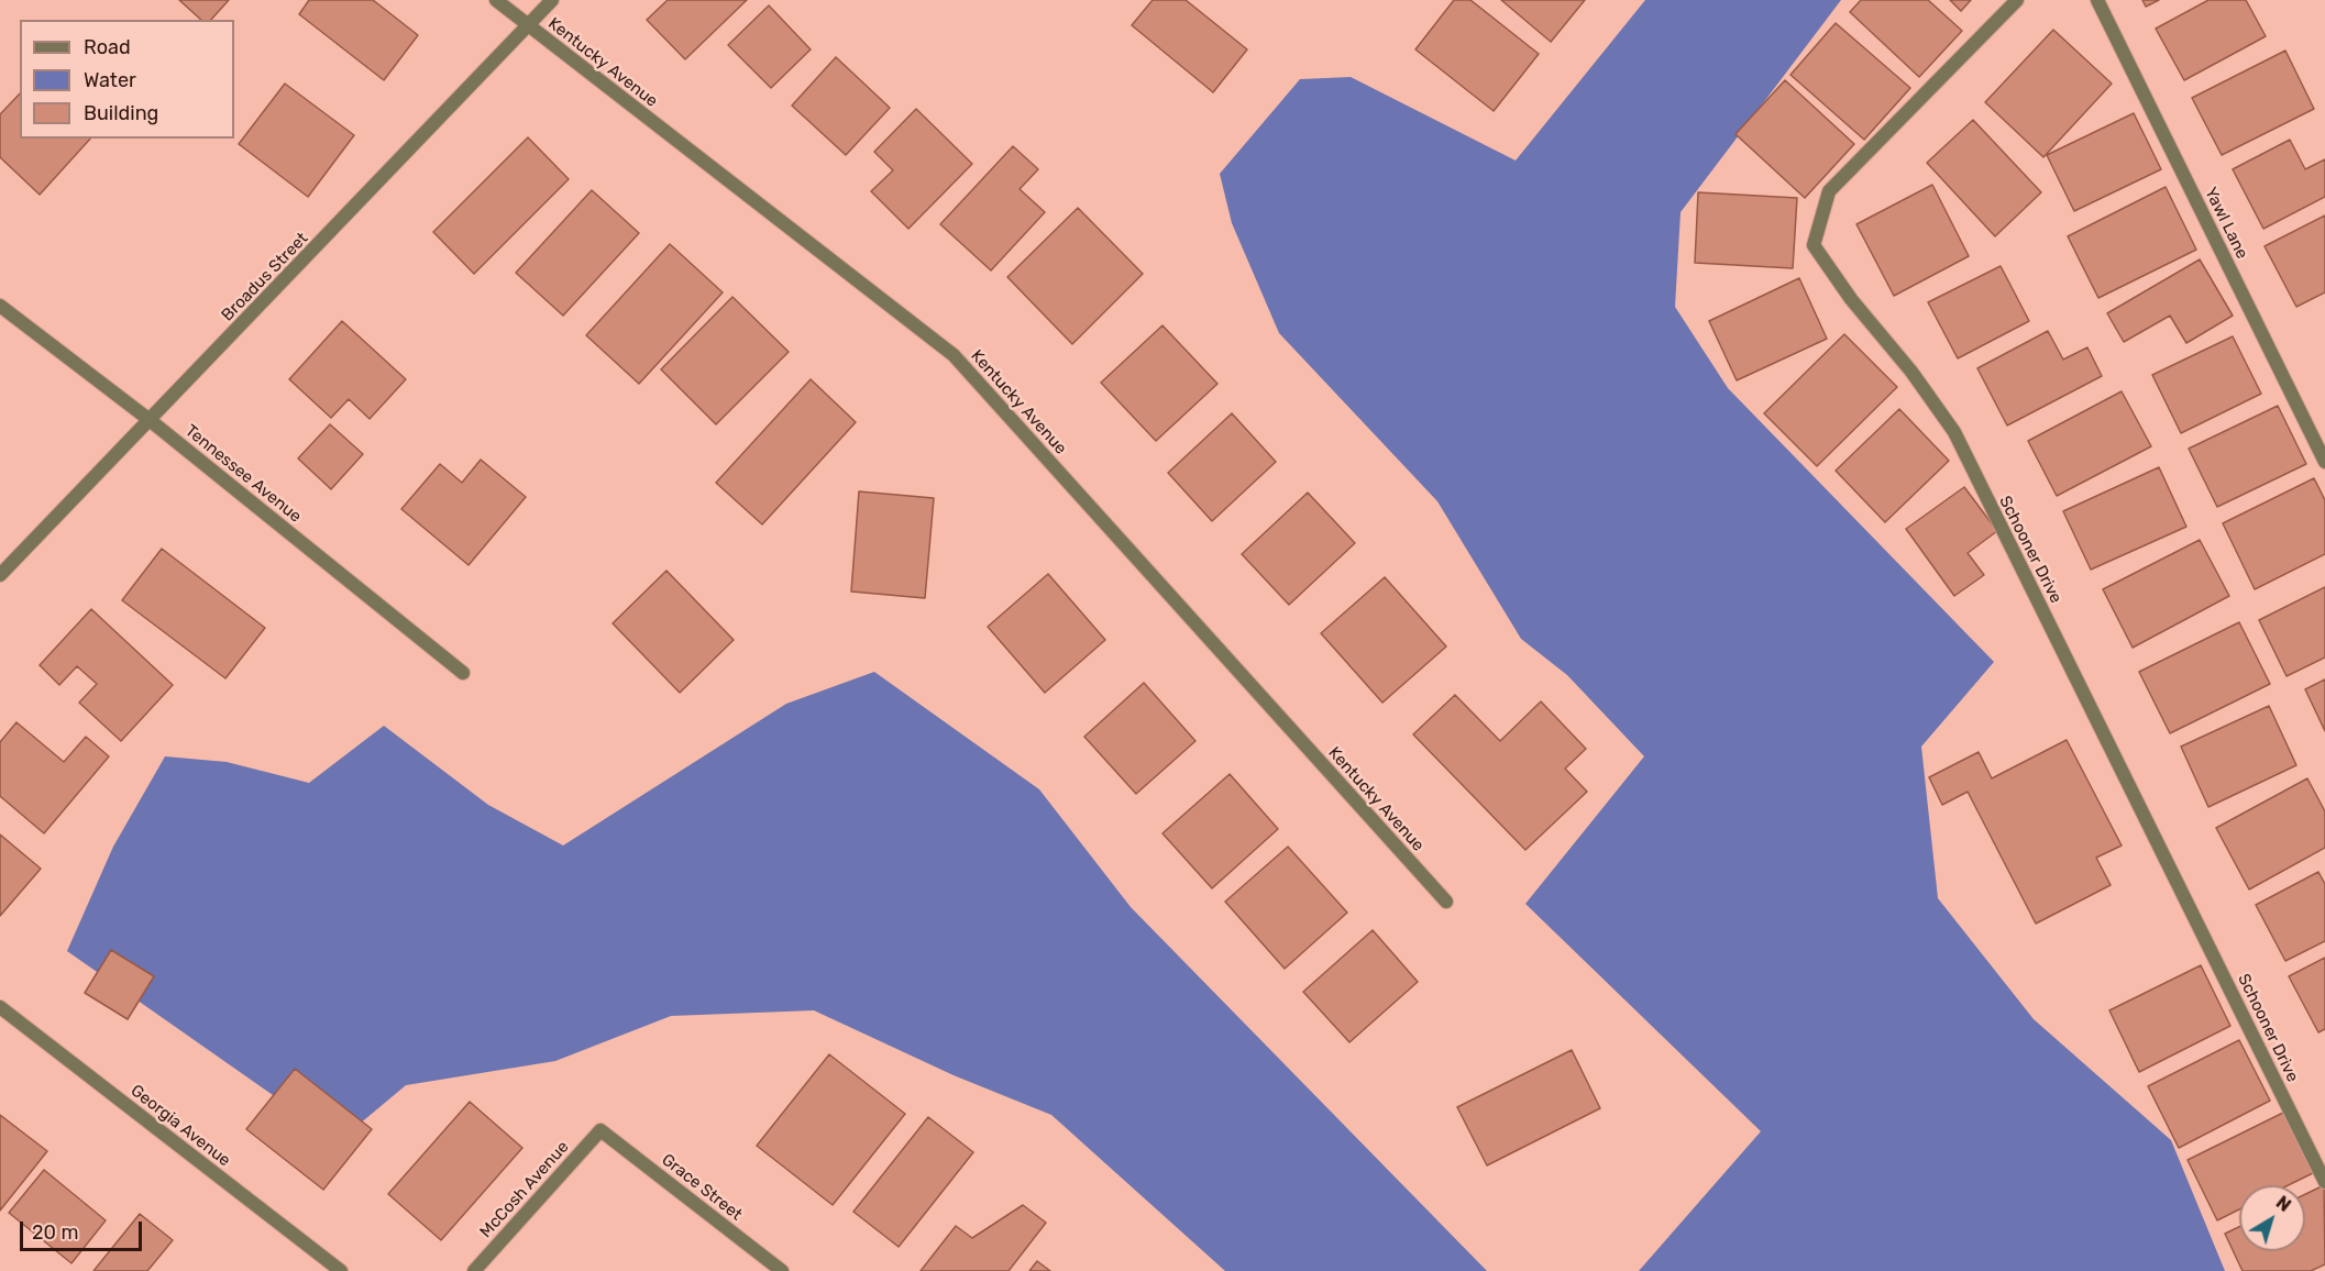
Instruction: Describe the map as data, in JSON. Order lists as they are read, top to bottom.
{
  "streets": {
    "street": [
      "Kentucky Avenue",
      "Yawl Lane",
      "Broadus Street",
      "Tennessee Avenue",
      "Schooner Drive",
      "Georgia Avenue",
      "Grace Street",
      "McCosh Avenue"
    ]
  },
  "crossings": [
    ["Kentucky Avenue", "Broadus Street"],
    ["Broadus Street", "Tennessee Avenue"],
    ["Grace Street", "McCosh Avenue"]
  ],
  "legend": ["Road", "Water", "Building"],
  "scale_bar": "20 m",
  "north": "top right"
}
